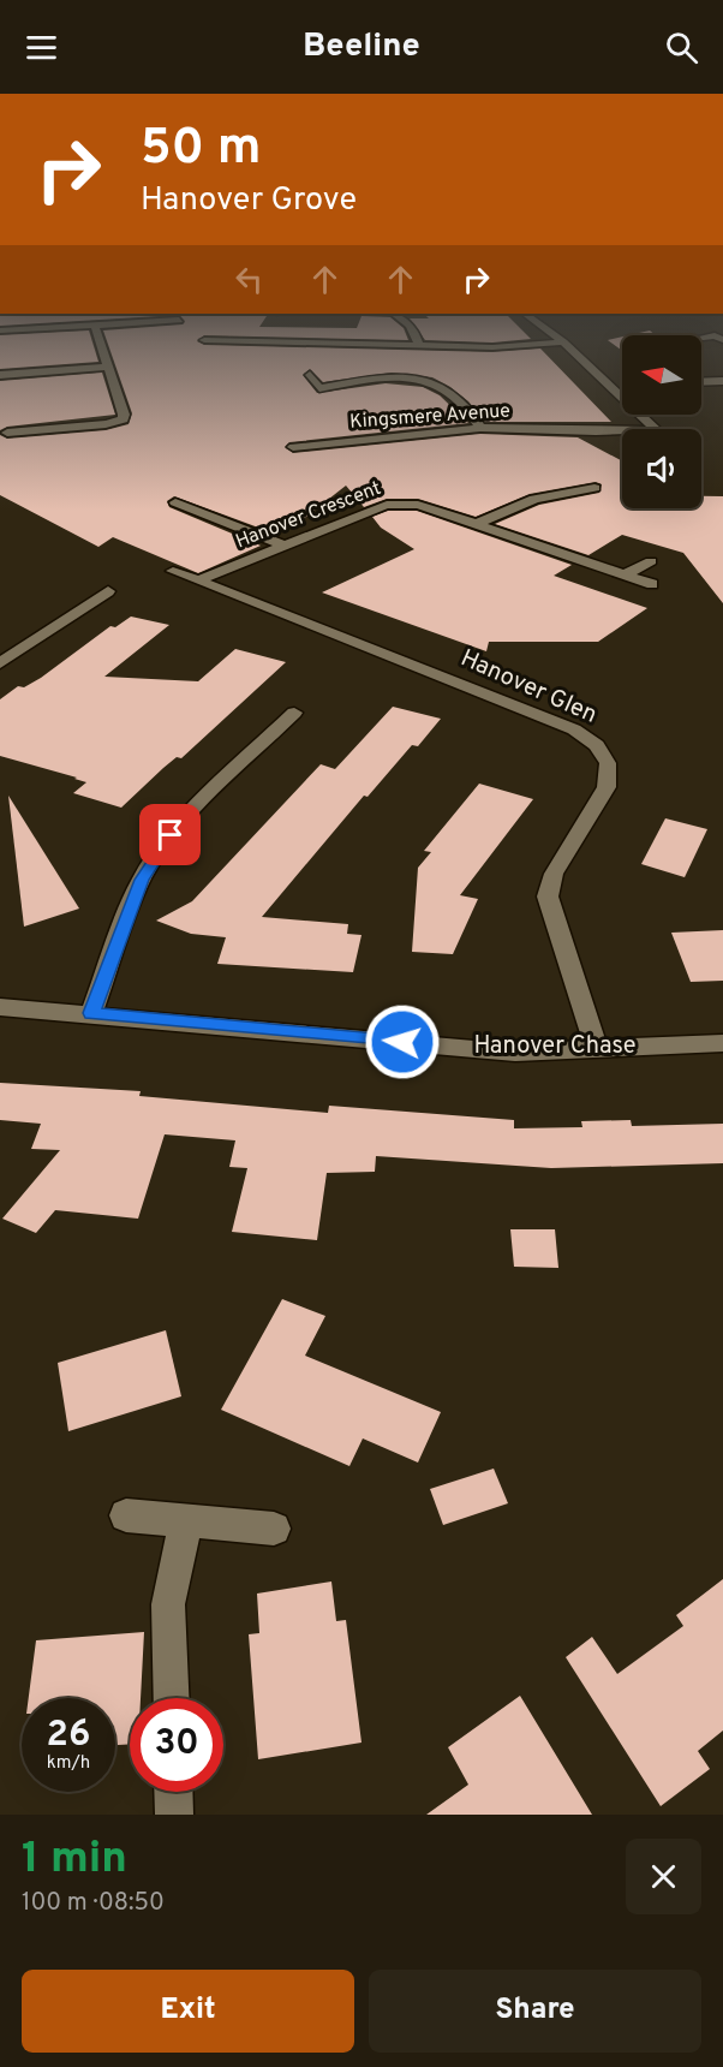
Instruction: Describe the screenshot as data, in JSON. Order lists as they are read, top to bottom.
{
  "streets": {
    "street": [
      "Kingsmere Avenue",
      "Hanover Crescent",
      "Hanover Glen",
      "Hanover Chase"
    ]
  },
  "crossings": [
    ["Hanover Crescent", "Hanover Glen"],
    ["Hanover Glen", "Hanover Chase"]
  ],
  "north": "left",
  "page": {
    "header": "Beeline",
    "turn": ["50 m", "Hanover Grove"],
    "speed": "26 km/h",
    "limit": "30",
    "heading": ["1 min", "100 m · 08:50"],
    "buttons": ["Exit", "Share"]
  }
}
